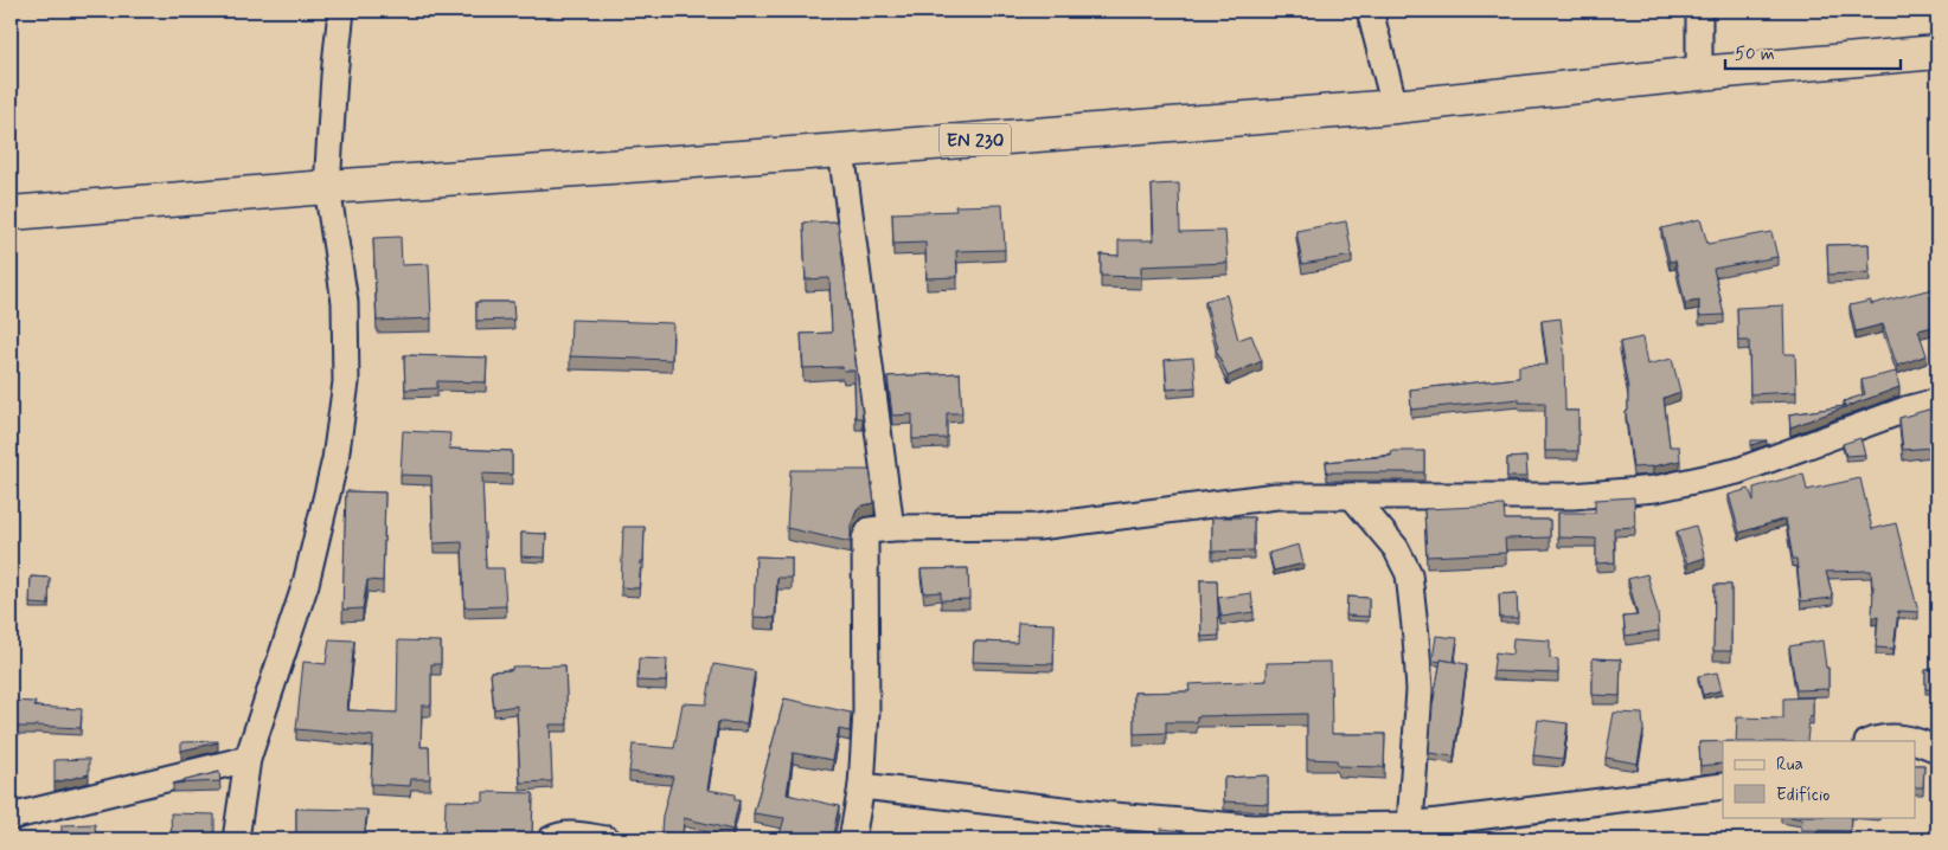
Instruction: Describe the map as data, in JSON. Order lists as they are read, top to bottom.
{
  "streets": {
    "main road": ["EN 230"]
  },
  "legend": ["Rua", "Edifício"],
  "scale_bar": "50 m"
}
